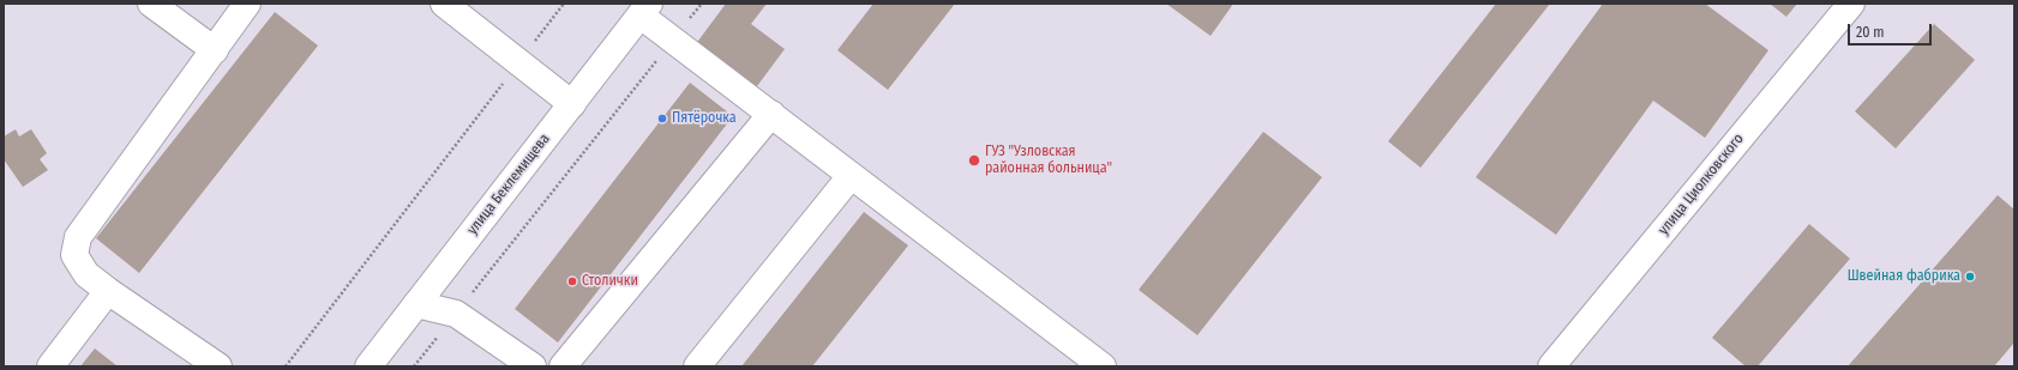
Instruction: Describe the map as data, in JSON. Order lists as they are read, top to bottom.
{
  "streets": {
    "street": ["улица Беклемищева", "улица Циолковского"]
  },
  "places": [
    "Пятёрочка",
    "ГУЗ \"Узловская районная больница\"",
    "Швейная фабрика",
    "Столички"
  ],
  "scale_bar": "20 m"
}
